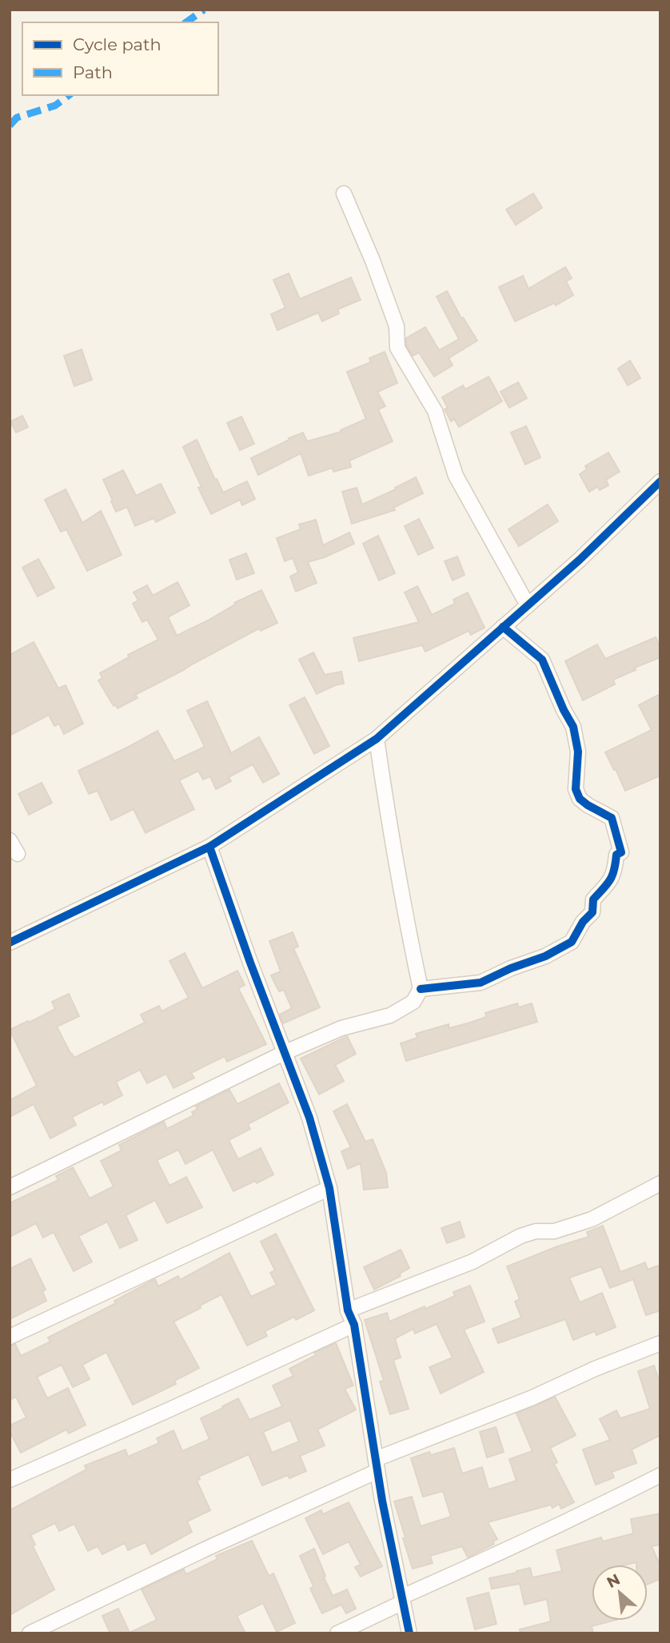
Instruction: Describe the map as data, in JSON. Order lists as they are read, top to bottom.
{
  "legend": ["Cycle path", "Path"],
  "north": "top left"
}
